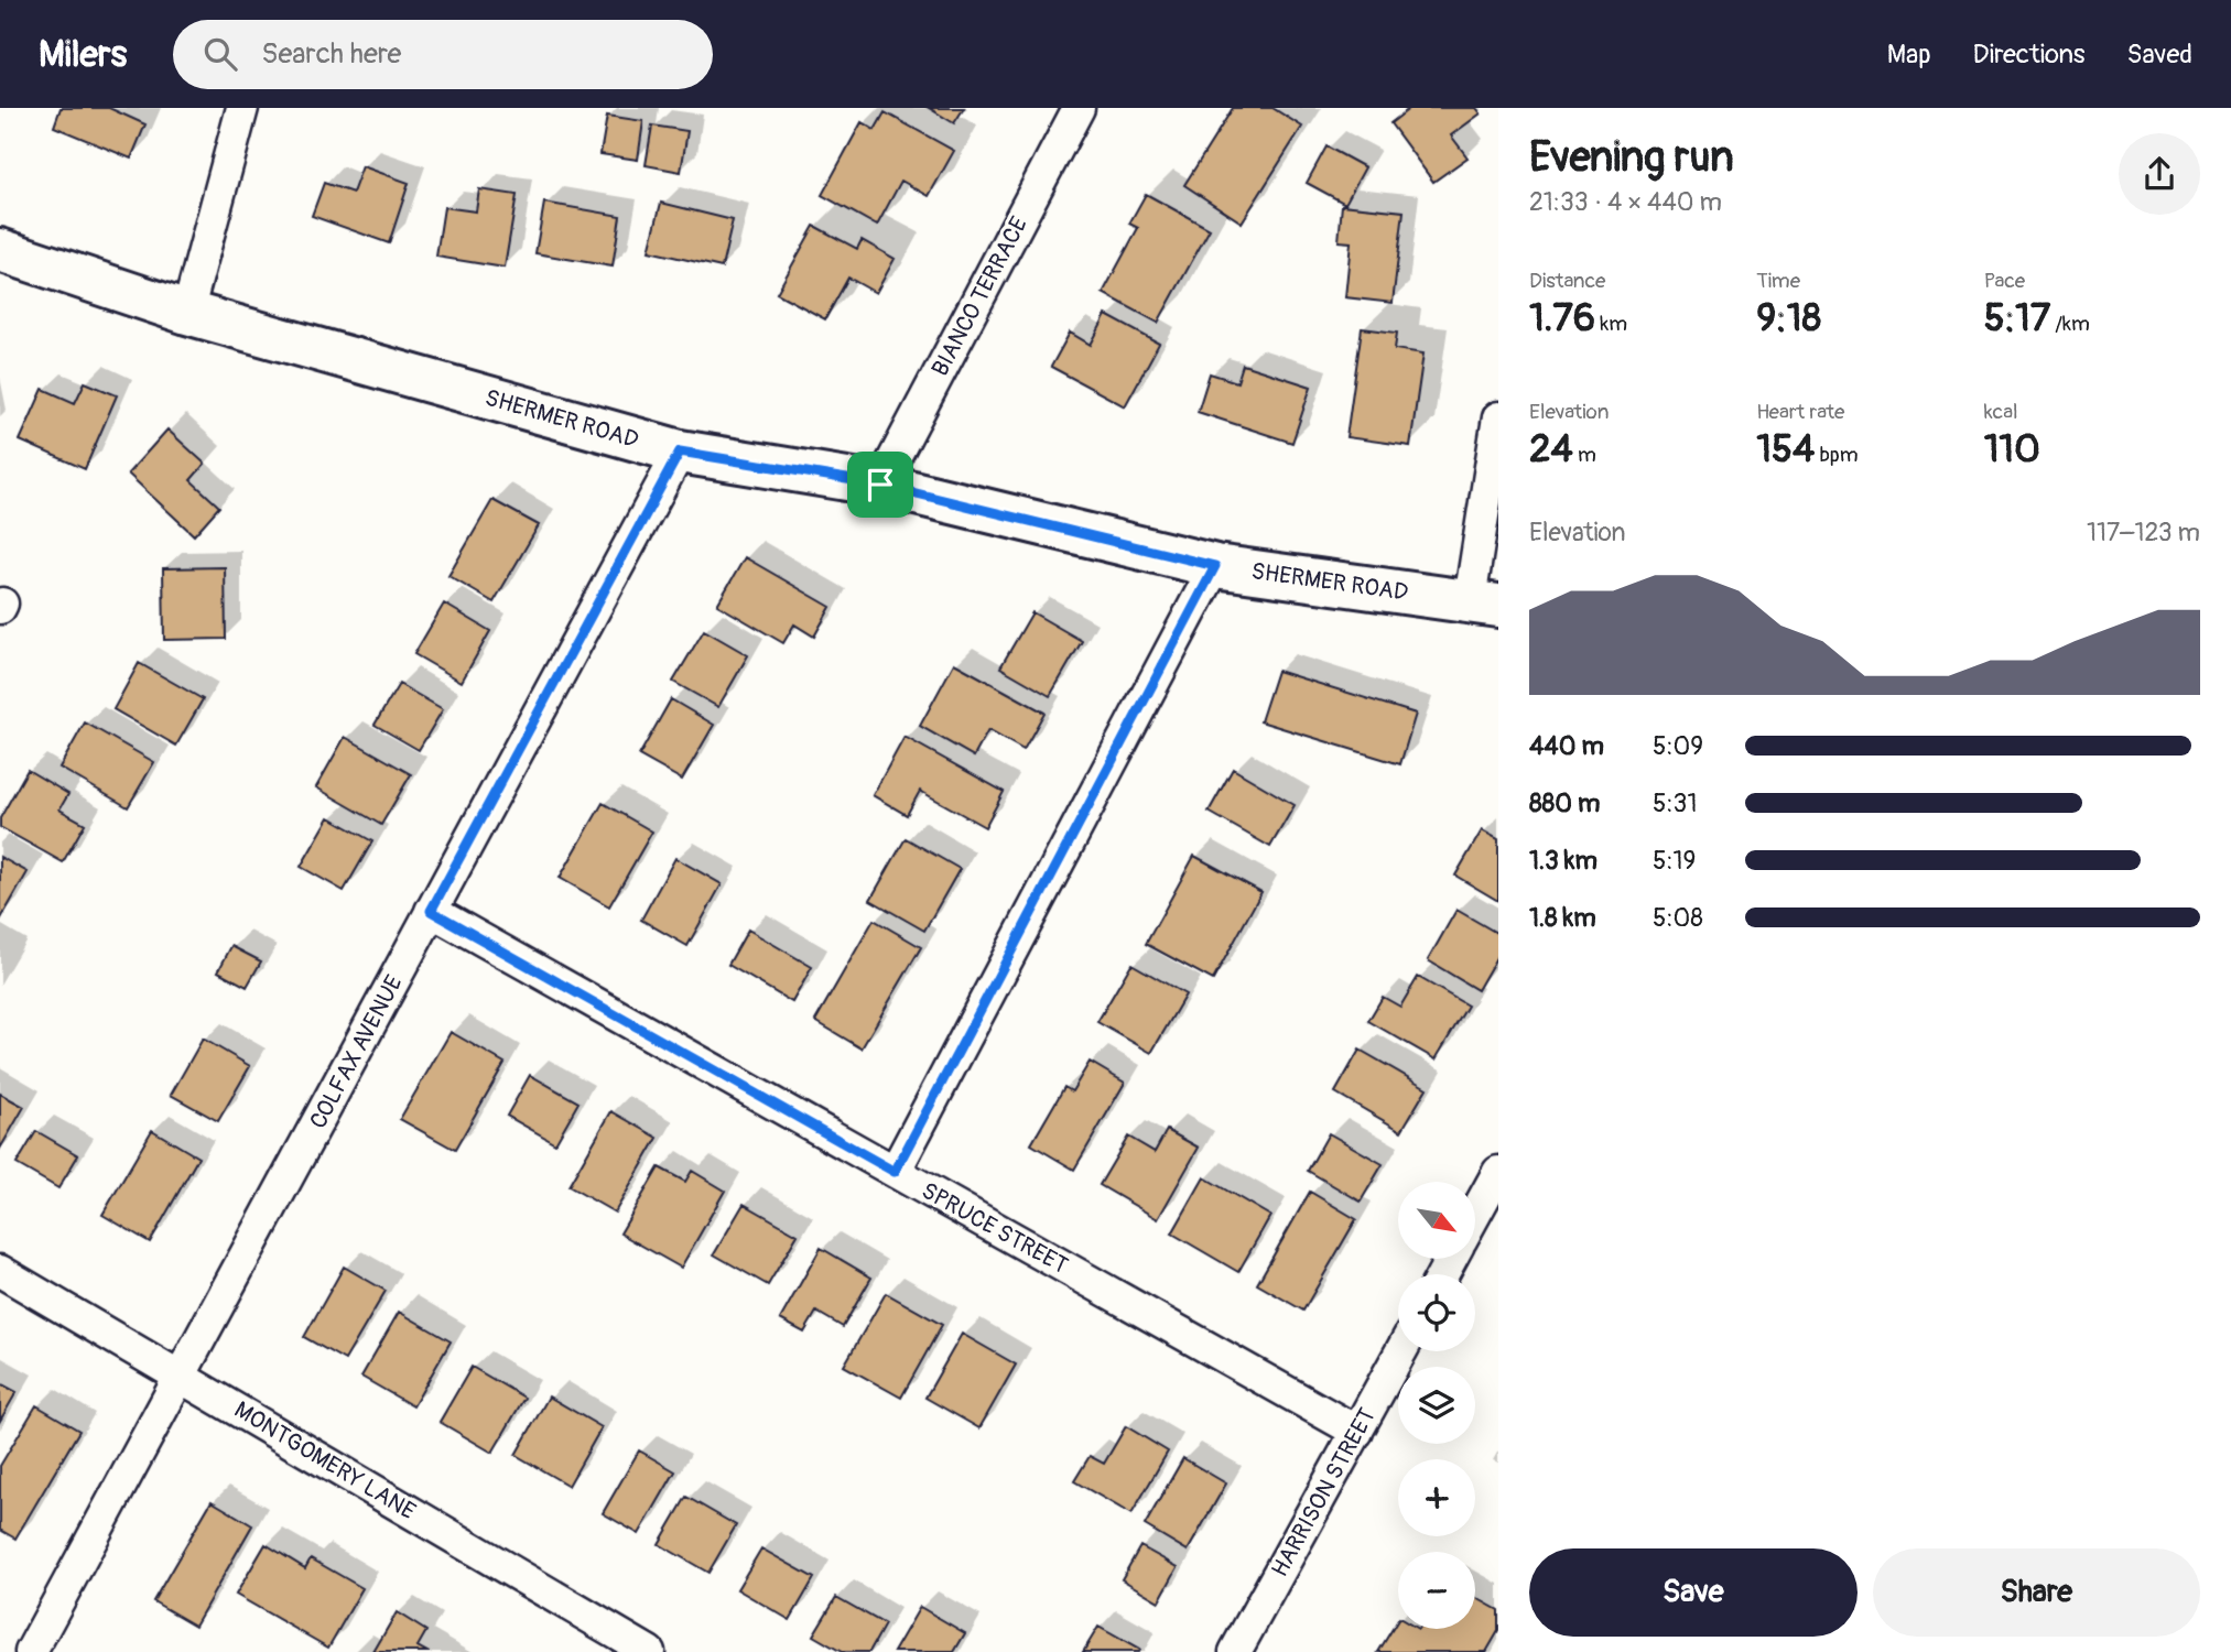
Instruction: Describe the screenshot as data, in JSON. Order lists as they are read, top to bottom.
{
  "streets": {
    "main road": ["SHERMER ROAD"],
    "street": [
      "BIANCO TERRACE",
      "COLFAX AVENUE",
      "SPRUCE STREET",
      "MONTGOMERY LANE",
      "HARRISON STREET"
    ]
  },
  "crossings": [
    ["BIANCO TERRACE", "SHERMER ROAD"],
    ["SHERMER ROAD", "COLFAX AVENUE"],
    ["COLFAX AVENUE", "SPRUCE STREET"],
    ["COLFAX AVENUE", "MONTGOMERY LANE"],
    ["SPRUCE STREET", "HARRISON STREET"]
  ],
  "north": "bottom right",
  "page": {
    "header": "Milers",
    "search": "Search here",
    "nav": ["Map", "Directions", "Saved"],
    "heading": ["Evening run", "21:33 · 4 × 440 m"],
    "stats": [
      ["Distance", "1.76 km"],
      ["Time", "9:18"],
      ["Pace", "5:17 /km"],
      ["Elevation", "24 m"],
      ["Heart rate", "154 bpm"],
      ["kcal", "110"]
    ],
    "chart": ["Elevation", "117–123 m"],
    "list": [
      {
        "name": "440 m",
        "note": "5:09"
      },
      {
        "name": "880 m",
        "note": "5:31"
      },
      {
        "name": "1.3 km",
        "note": "5:19"
      },
      {
        "name": "1.8 km",
        "note": "5:08"
      }
    ],
    "map_buttons": ["+", "−"],
    "buttons": ["Save", "Share"]
  }
}
